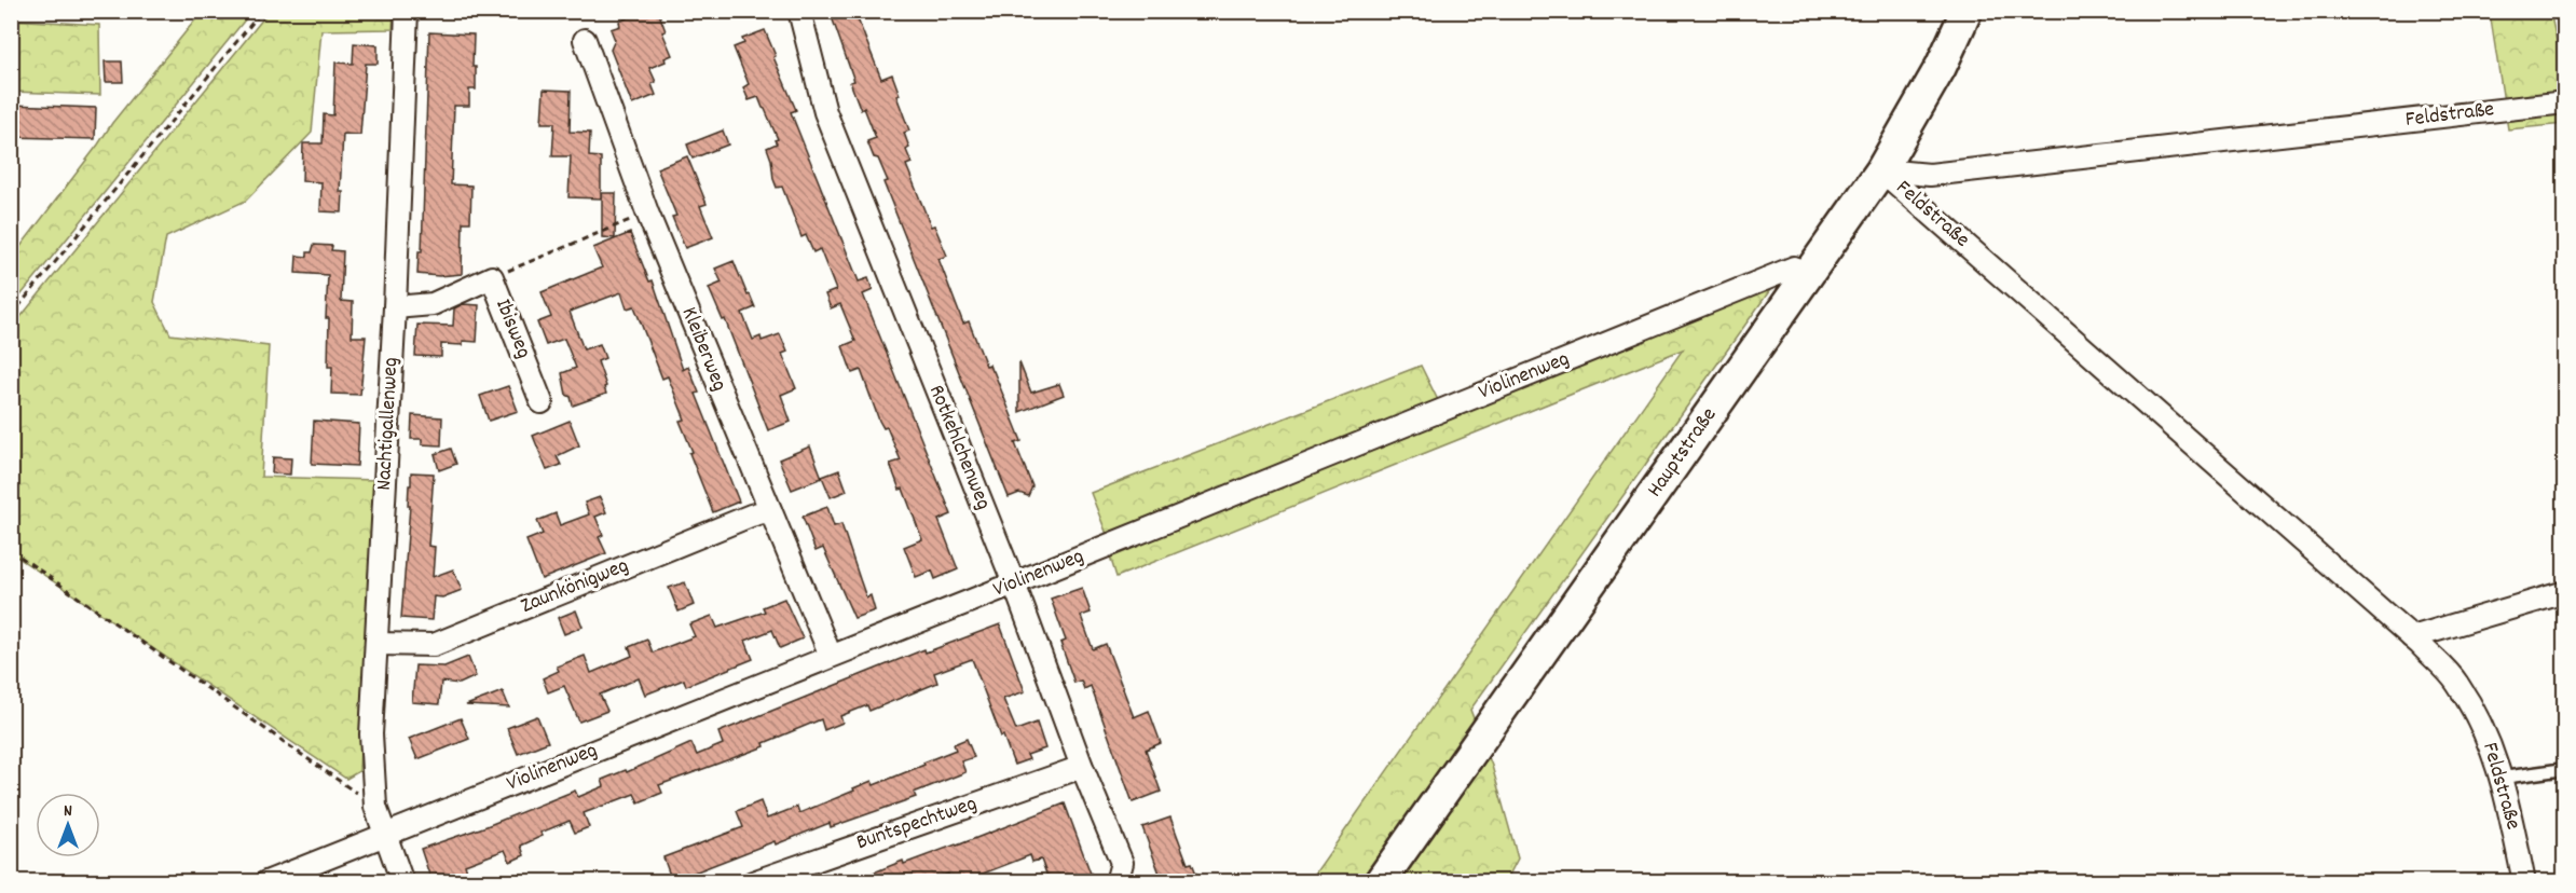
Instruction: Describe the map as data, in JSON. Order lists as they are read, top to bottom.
{
  "streets": {
    "street": [
      "Feldstraße",
      "Ibisweg",
      "Kleiberweg",
      "Violinenweg",
      "Nachtigallenweg",
      "Rotkehlchenweg",
      "Hauptstraße",
      "Zaunkönigweg",
      "Buntspechtweg"
    ]
  },
  "crossings": [
    ["Feldstraße", "Hauptstraße"],
    ["Ibisweg", "Nachtigallenweg"],
    ["Kleiberweg", "Violinenweg"],
    ["Kleiberweg", "Zaunkönigweg"],
    ["Violinenweg", "Nachtigallenweg"],
    ["Violinenweg", "Rotkehlchenweg"],
    ["Violinenweg", "Hauptstraße"],
    ["Nachtigallenweg", "Zaunkönigweg"],
    ["Rotkehlchenweg", "Buntspechtweg"]
  ],
  "north": "top"
}
